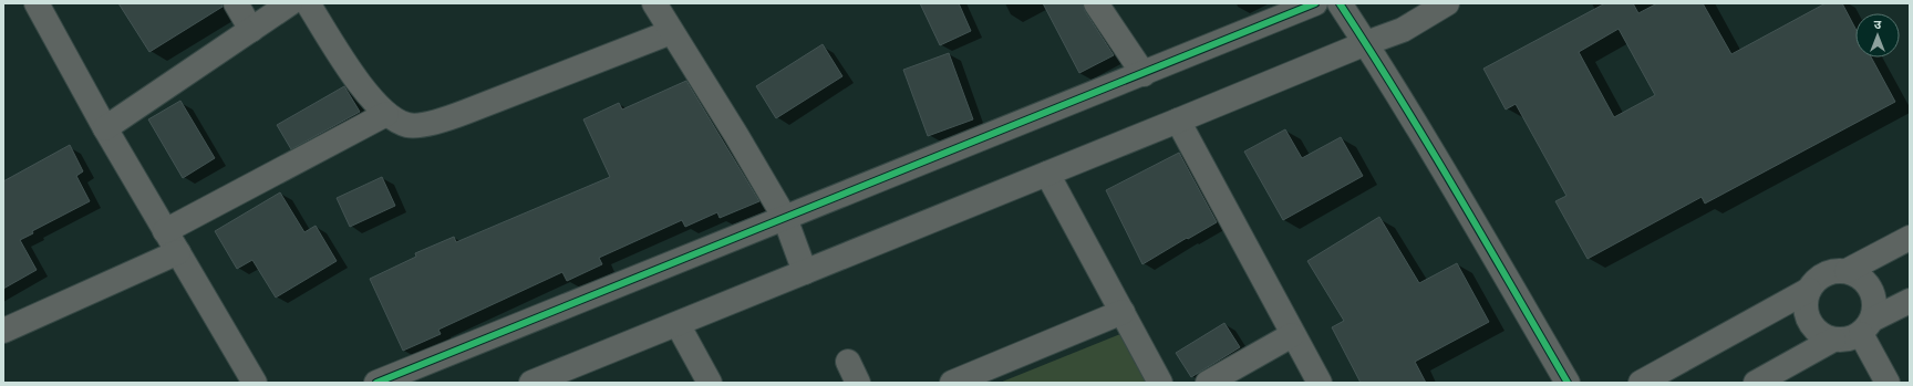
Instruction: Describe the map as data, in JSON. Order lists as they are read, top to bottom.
{
  "north": "top"
}
